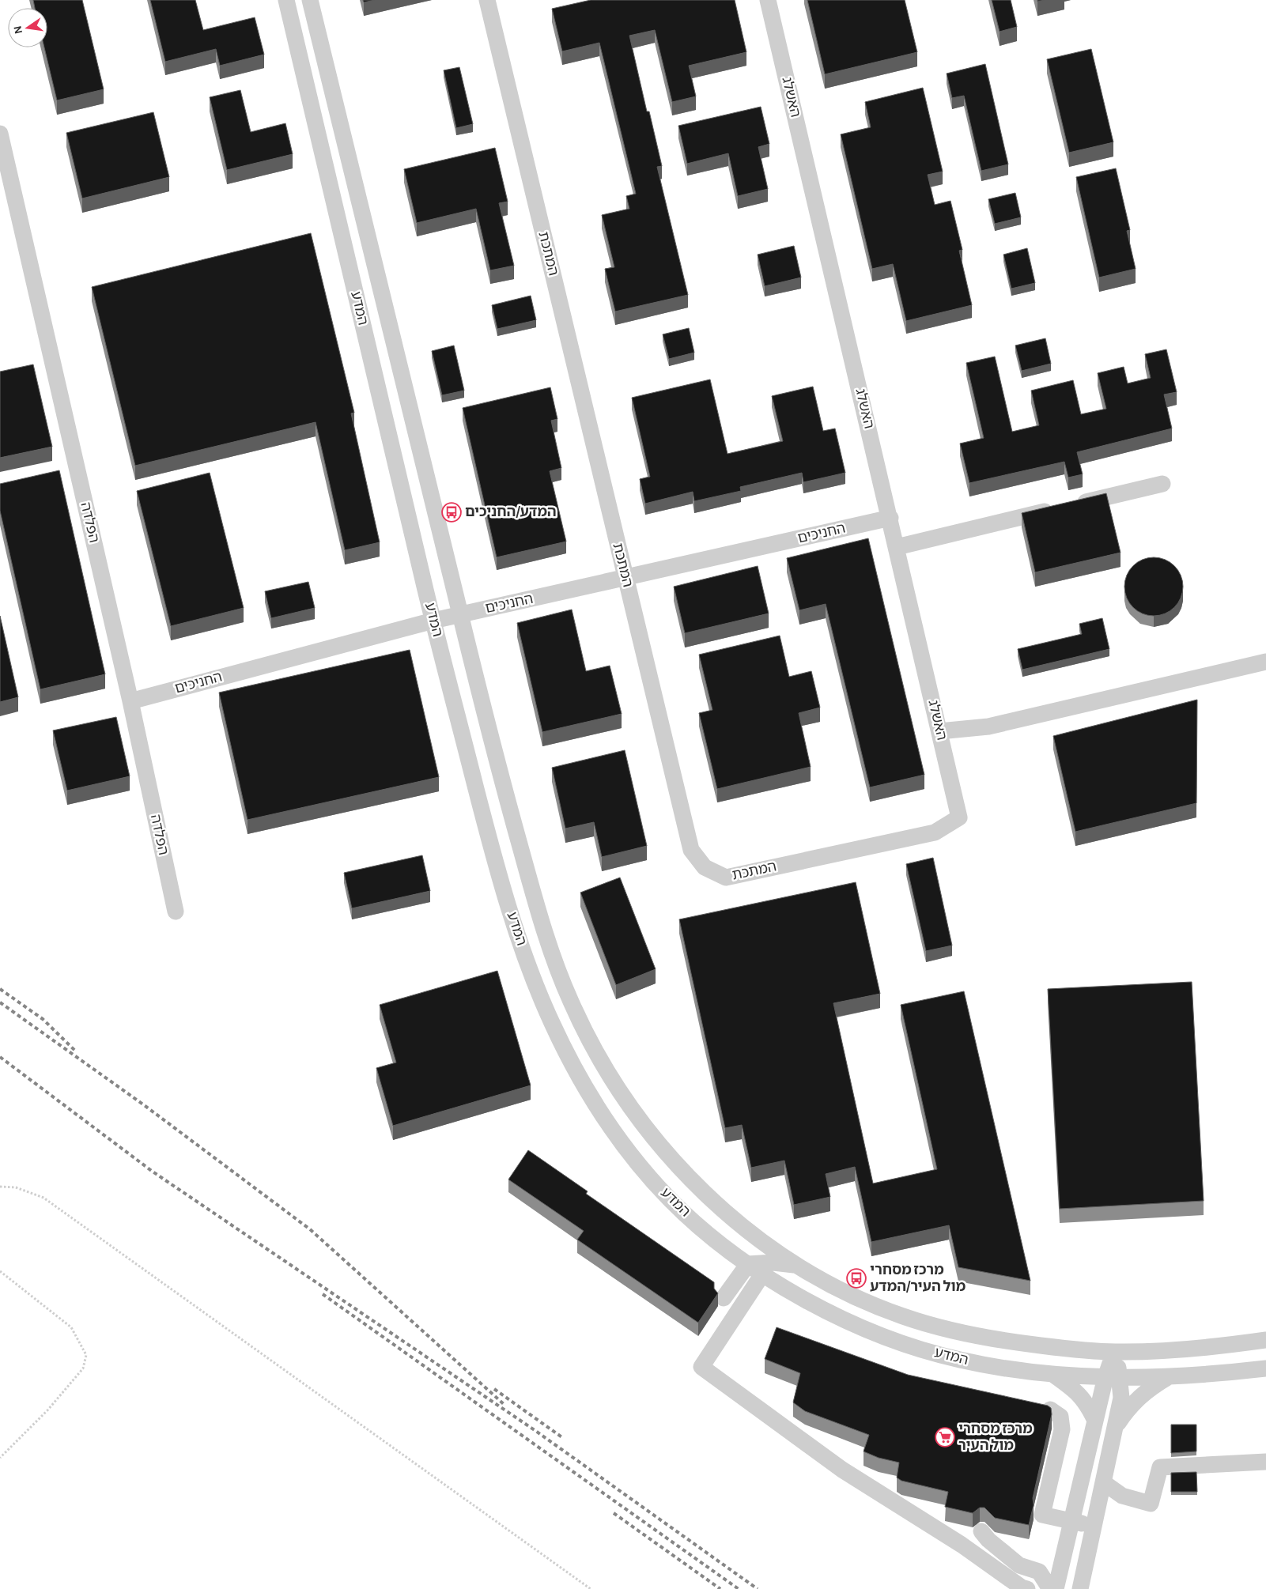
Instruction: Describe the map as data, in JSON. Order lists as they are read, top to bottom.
{
  "streets": {
    "street": [
      "האשלג",
      "המתכת",
      "המדע",
      "הפלדה",
      "החניכים"
    ]
  },
  "crossings": [
    ["האשלג", "המתכת"],
    ["האשלג", "החניכים"],
    ["המתכת", "החניכים"],
    ["המדע", "החניכים"],
    ["הפלדה", "החניכים"]
  ],
  "places": {
    "bus stop": ["המדע/החניכים", "מרכז מסחרי מול העיר/המדע"],
    "supermarket": ["מרכז מסחרי מול העיר"]
  },
  "north": "left"
}
